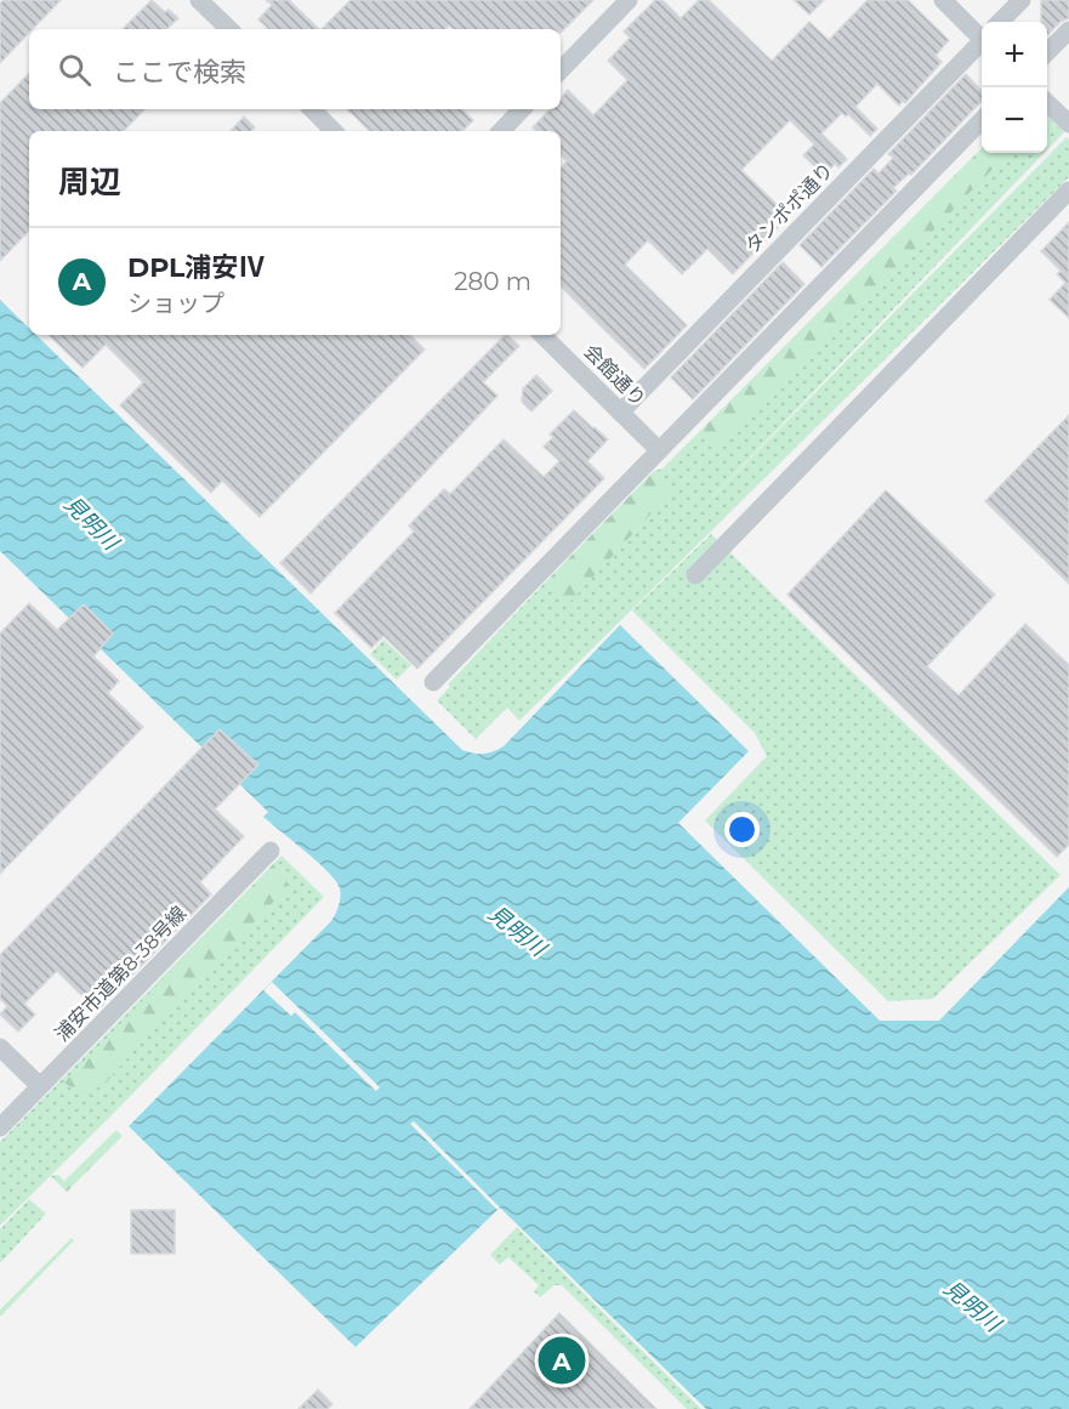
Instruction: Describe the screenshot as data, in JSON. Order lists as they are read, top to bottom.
{
  "streets": {
    "street": ["タンポポ通り", "会館通り", "浦安市道第8-38号線"]
  },
  "crossings": [
    ["タンポポ通り", "会館通り"]
  ],
  "water": ["見明川"],
  "page": {
    "map_buttons": ["+", "−"],
    "search": "ここで検索",
    "heading": "周辺",
    "list": [
      {
        "mark": "A",
        "name": "DPL浦安Ⅳ",
        "note": "ショップ",
        "value": "280 m"
      }
    ],
    "pins": "A"
  }
}
